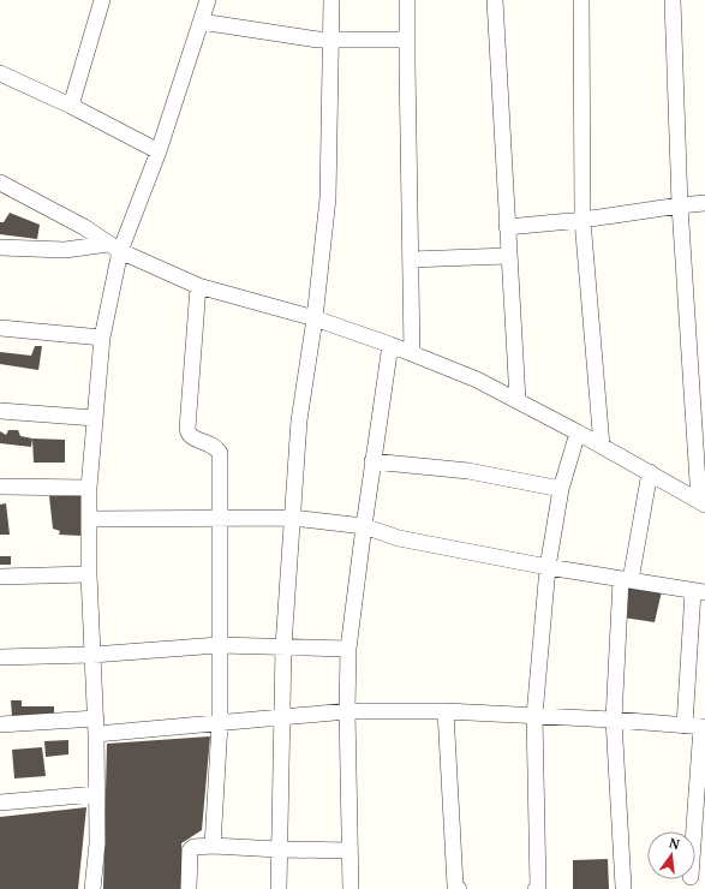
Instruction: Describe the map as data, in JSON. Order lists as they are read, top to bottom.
{
  "north": "top"
}
